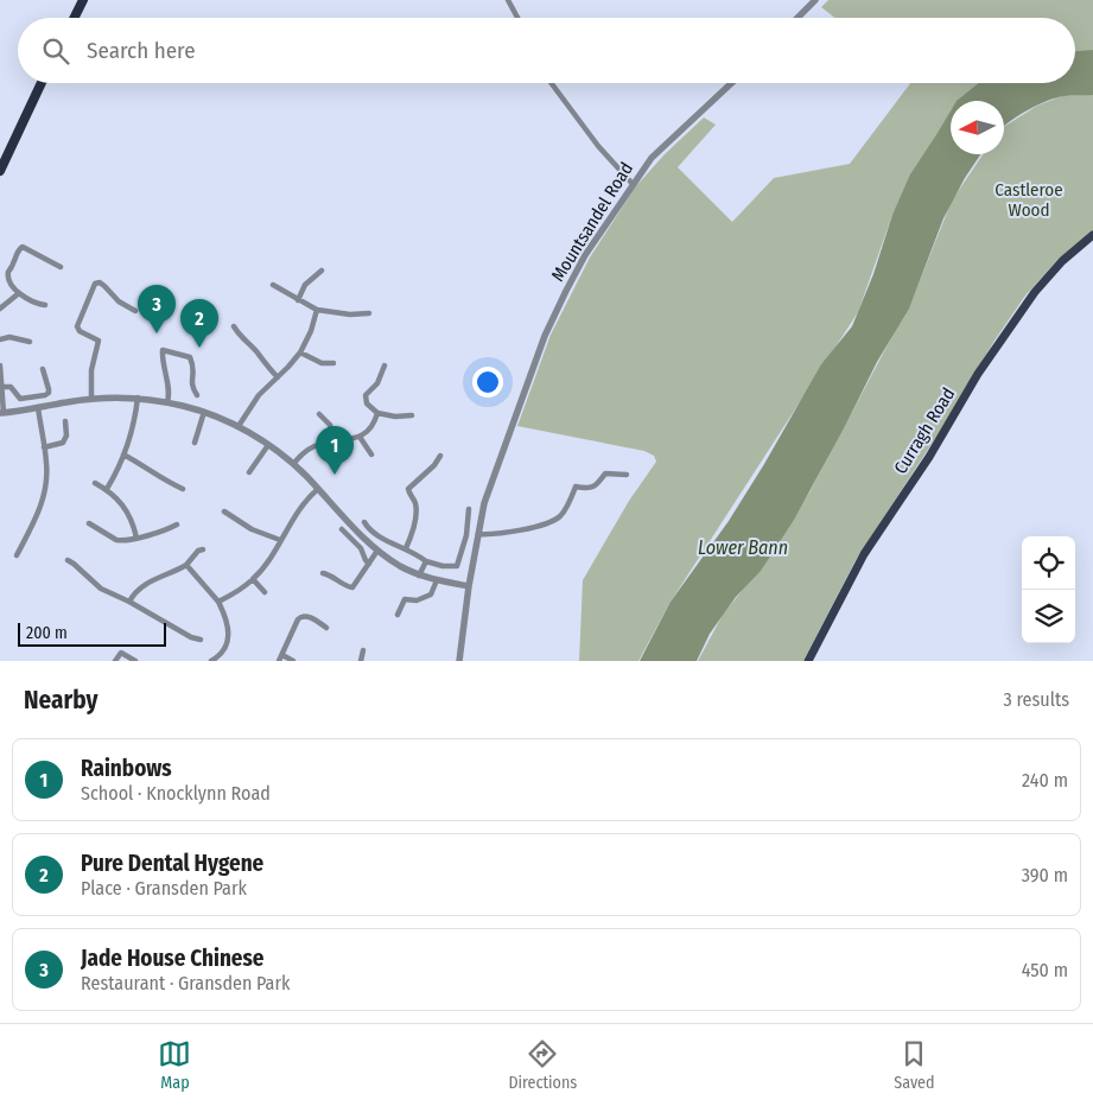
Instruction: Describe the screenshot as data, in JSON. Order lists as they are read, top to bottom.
{
  "streets": {
    "main road": ["Curragh Road"],
    "street": ["Mountsandel Road"]
  },
  "water": ["Lower Bann"],
  "parks": ["Castleroe Wood"],
  "scale_bar": "200 m",
  "north": "left",
  "page": {
    "search": "Search here",
    "pins": ["3", "2", "1"],
    "scale": "200 m",
    "heading": ["Nearby", "3 results"],
    "list": [
      {
        "mark": "1",
        "name": "Rainbows",
        "note": "School · Knocklynn Road",
        "value": "240 m"
      },
      {
        "mark": "2",
        "name": "Pure Dental Hygene",
        "note": "Place · Gransden Park",
        "value": "390 m"
      },
      {
        "mark": "3",
        "name": "Jade House Chinese",
        "note": "Restaurant · Gransden Park",
        "value": "450 m"
      }
    ],
    "nav": ["Map", "Directions", "Saved"]
  }
}
